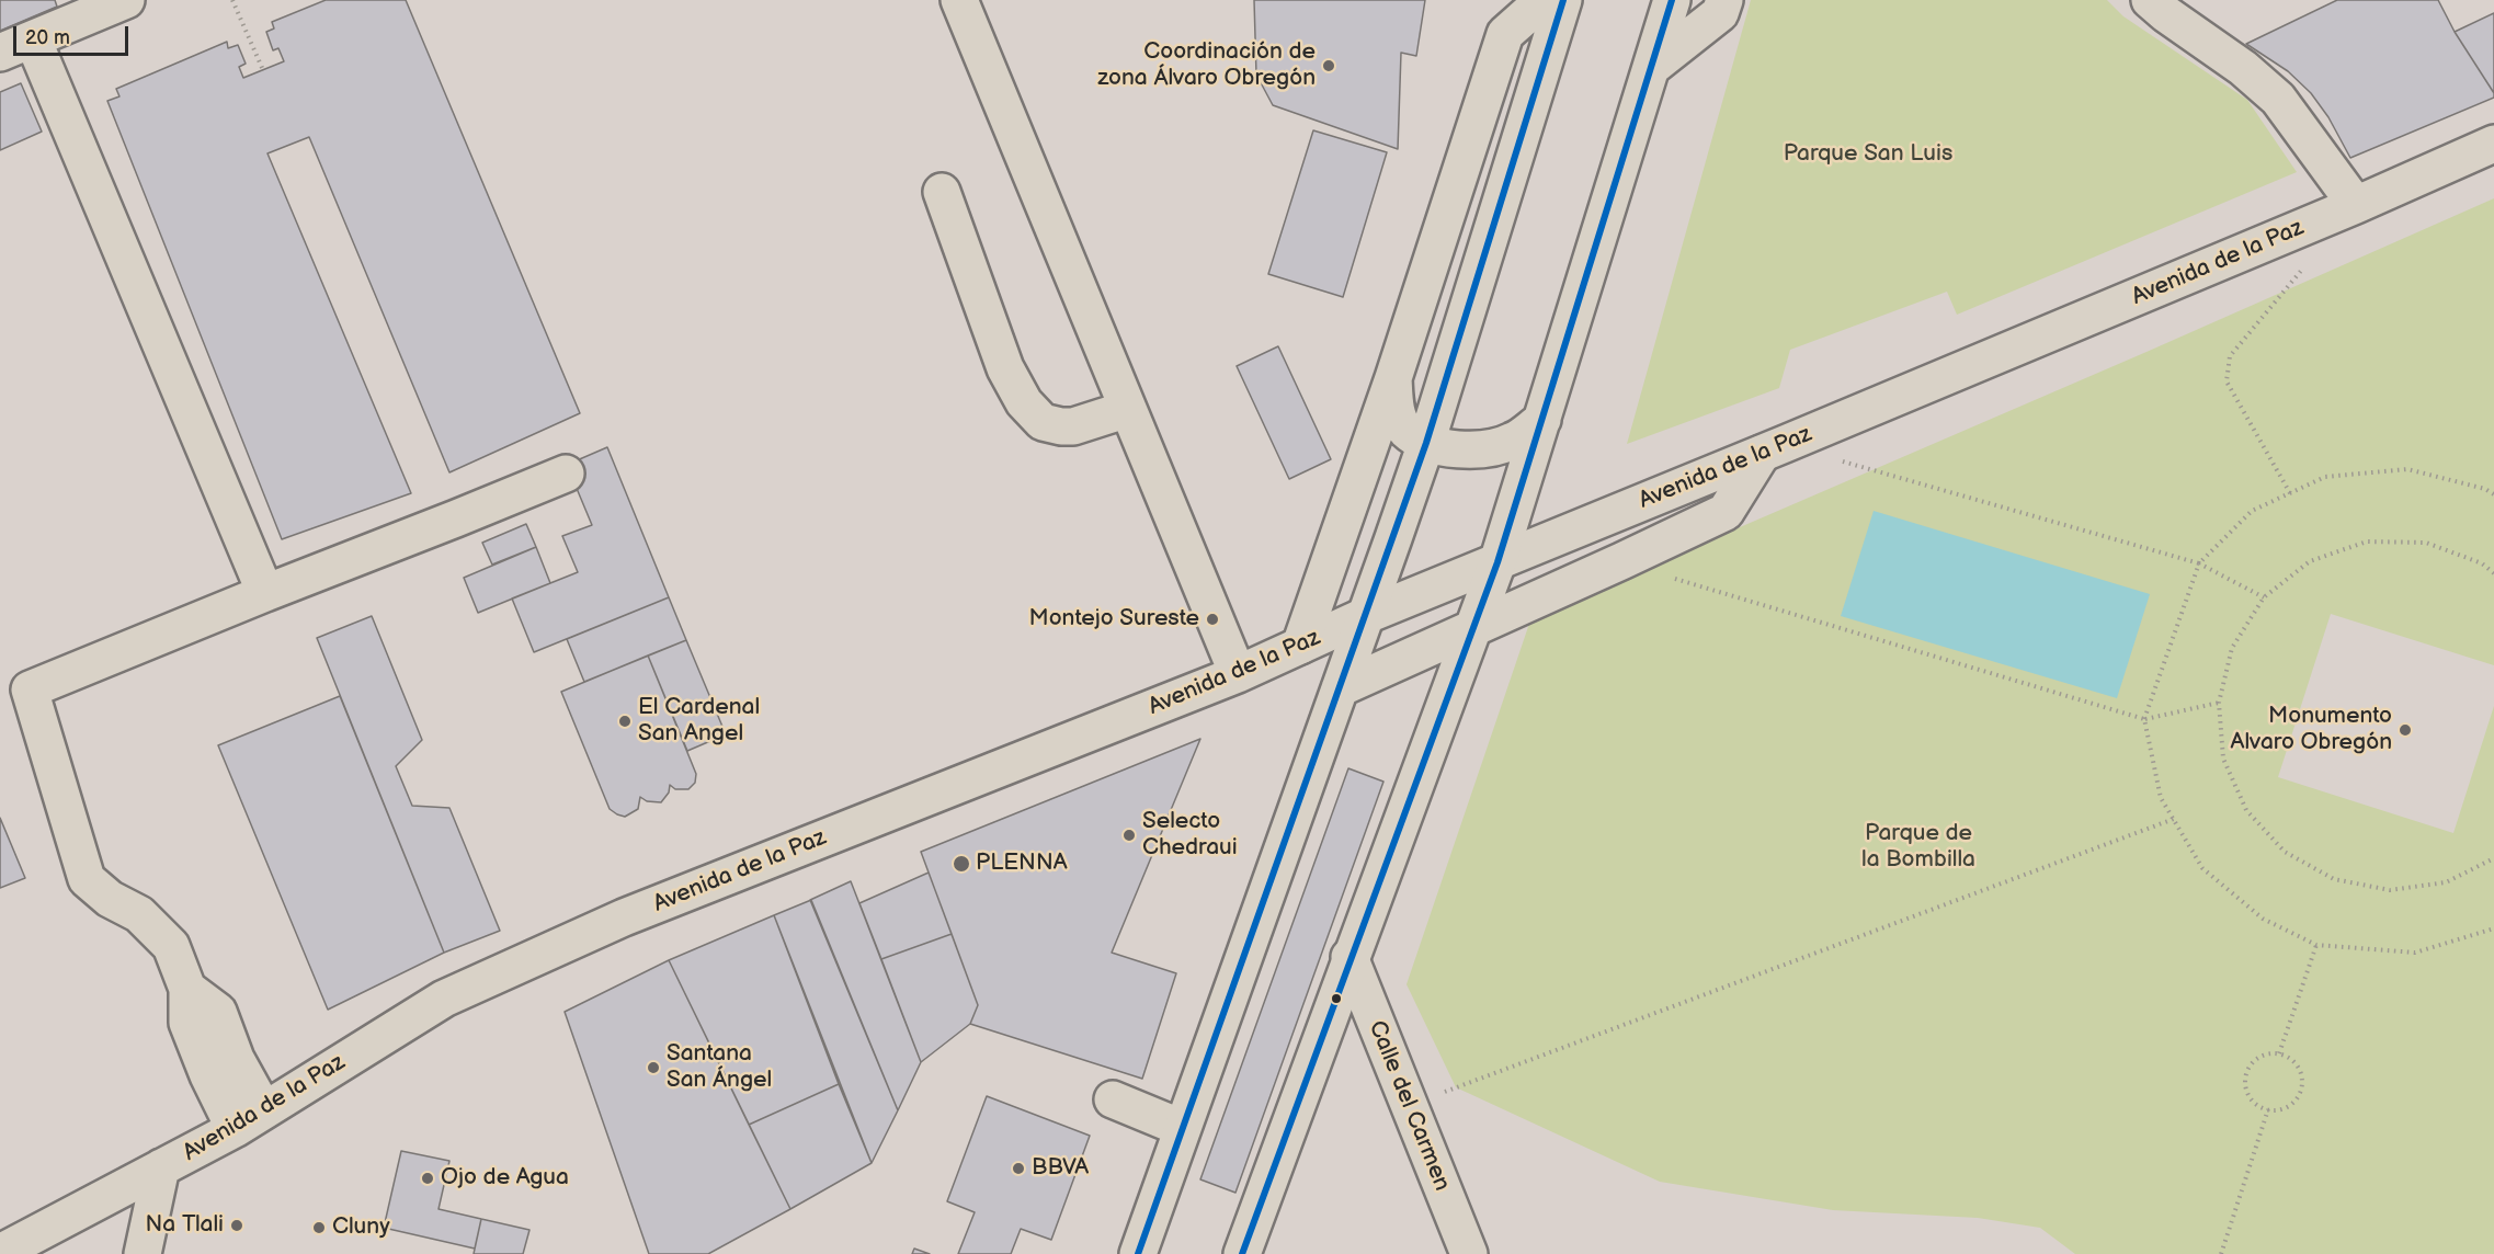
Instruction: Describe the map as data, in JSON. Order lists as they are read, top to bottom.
{
  "streets": {
    "main road": ["Avenida de la Paz", "Calle del Carmen"]
  },
  "parks": ["Parque San Luis", "Parque de la Bombilla"],
  "places": [
    "Coordinación de zona Álvaro Obregón",
    "Montejo Sureste",
    "El Cardenal San Angel",
    "Monumento Alvaro Obregón",
    "Selecto Chedraui",
    "PLENNA",
    "Santana San Ángel",
    "BBVA",
    "Ojo de Agua",
    "Na Tlali",
    "Cluny"
  ],
  "scale_bar": "20 m"
}
